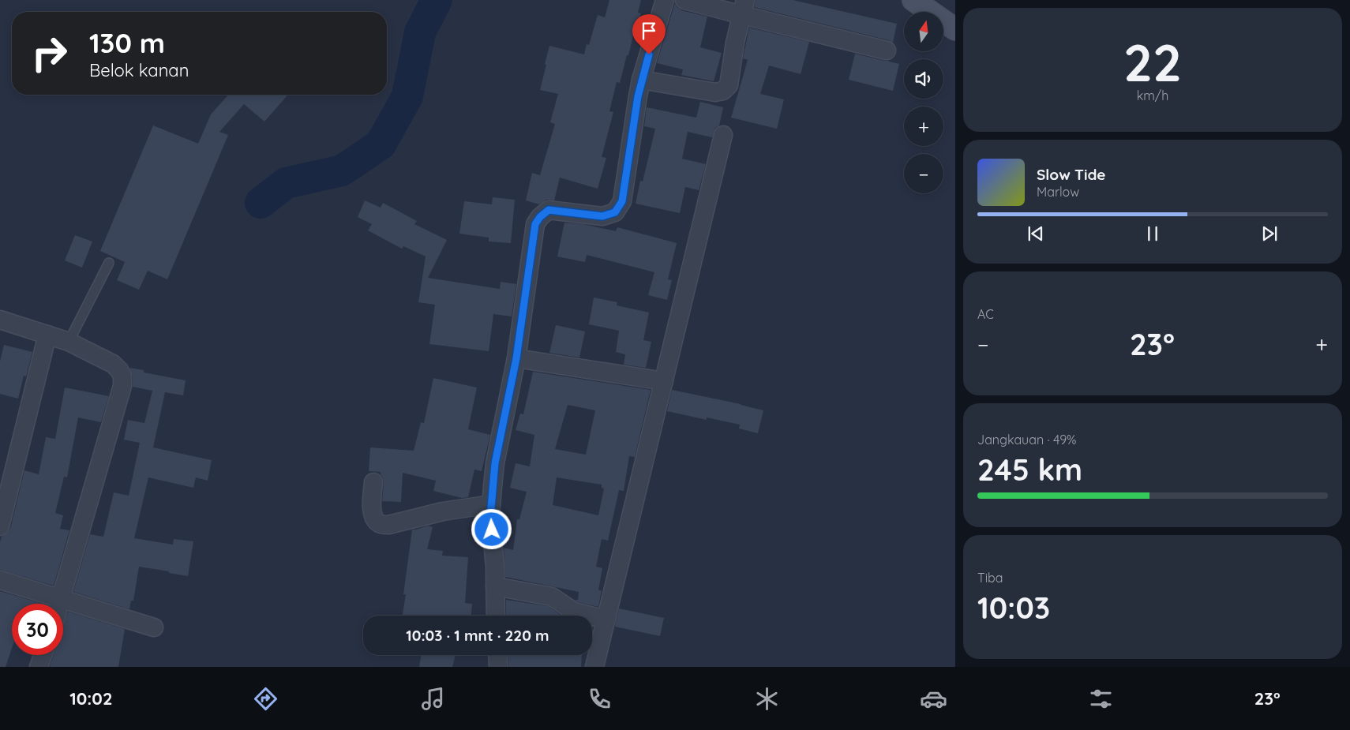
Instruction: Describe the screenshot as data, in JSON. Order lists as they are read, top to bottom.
{
  "north": "top",
  "page": {
    "tile": [
      ["22", "km/h"],
      "AC",
      ["Jangkauan · 49%", "245 km"],
      ["Tiba", "10:03"]
    ],
    "map_buttons": ["+", "−"],
    "turn": ["130 m", "Belok kanan"],
    "song": ["Slow Tide", "Marlow"],
    "heat": ["−", "23°", "+"],
    "limit": "30",
    "trip": "10:03 · 1 mnt · 220 m",
    "tabs": ["10:02", "23°"]
  }
}
